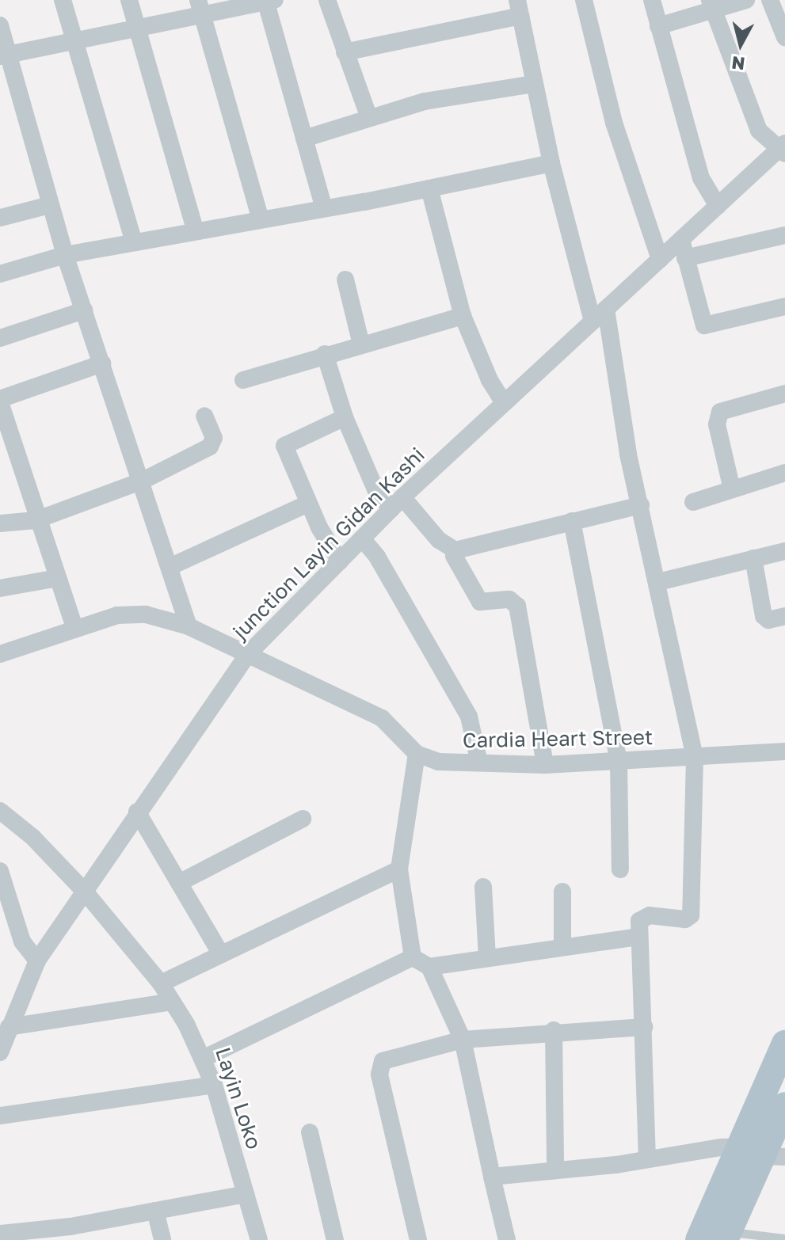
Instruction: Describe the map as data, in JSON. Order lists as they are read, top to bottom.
{
  "streets": {
    "street": ["junction Layin Gidan Kashi", "Cardia Heart Street", "Layin Loko"]
  },
  "crossings": [
    ["junction Layin Gidan Kashi", "Layin Loko"]
  ],
  "north": "bottom"
}
